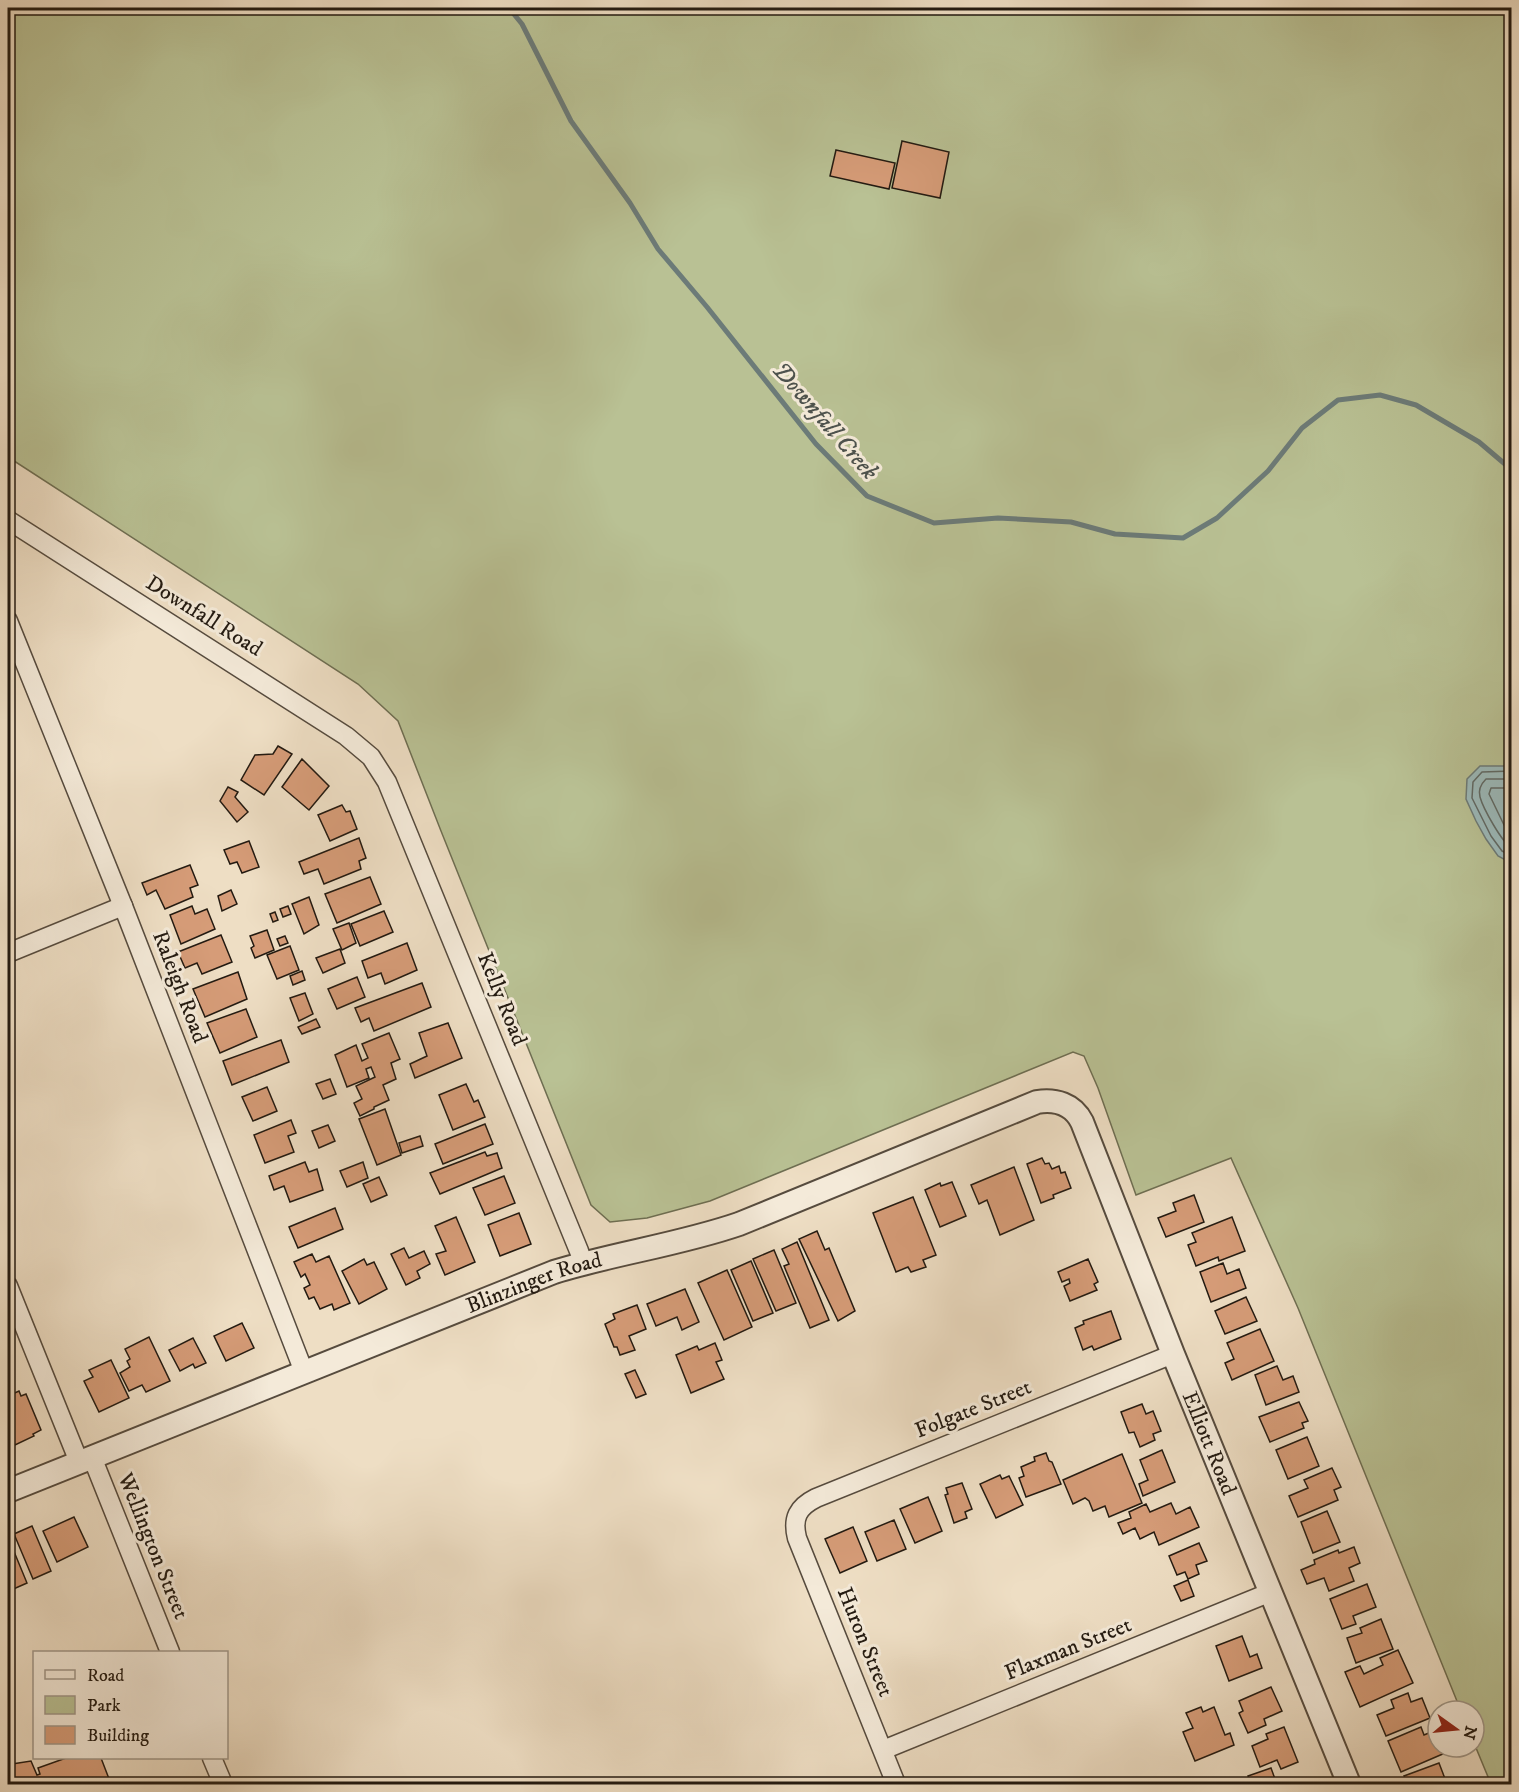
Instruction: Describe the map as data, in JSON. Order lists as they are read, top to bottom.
{
  "streets": {
    "street": [
      "Downfall Road",
      "Raleigh Road",
      "Kelly Road",
      "Blinzinger Road",
      "Folgate Street",
      "Elliott Road",
      "Wellington Street",
      "Huron Street",
      "Flaxman Street"
    ]
  },
  "crossings": [
    ["Downfall Road", "Kelly Road"],
    ["Raleigh Road", "Blinzinger Road"],
    ["Kelly Road", "Blinzinger Road"],
    ["Blinzinger Road", "Elliott Road"],
    ["Blinzinger Road", "Wellington Street"],
    ["Folgate Street", "Elliott Road"],
    ["Folgate Street", "Huron Street"],
    ["Elliott Road", "Flaxman Street"],
    ["Huron Street", "Flaxman Street"]
  ],
  "water": ["Downfall Creek"],
  "legend": ["Road", "Park", "Building"],
  "north": "right"
}
